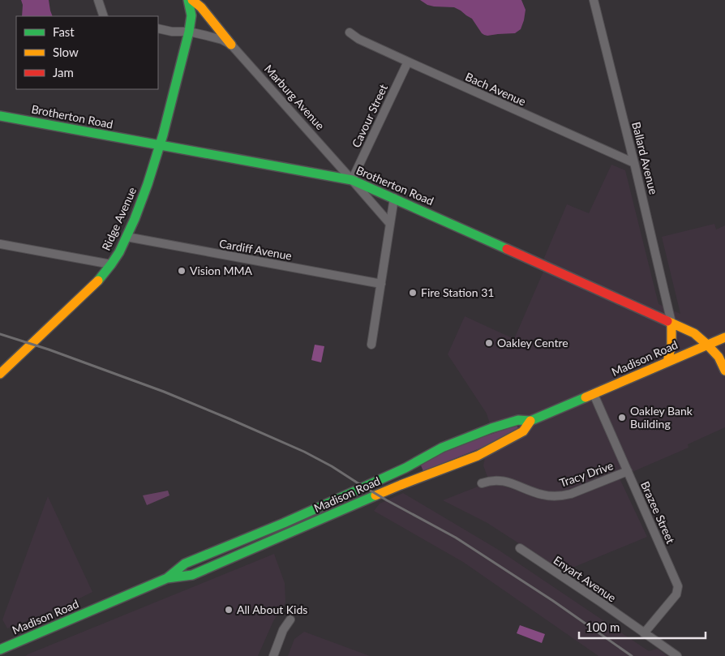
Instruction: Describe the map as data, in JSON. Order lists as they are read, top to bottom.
{
  "streets": {
    "street": [
      "Bach Avenue",
      "Marburg Avenue",
      "Cavour Street",
      "Brotherton Road",
      "Ballard Avenue",
      "Ridge Avenue",
      "Cardiff Avenue",
      "Madison Road",
      "Tracy Drive",
      "Brazee Street",
      "Enyart Avenue"
    ]
  },
  "crossings": [
    ["Bach Avenue", "Cavour Street"],
    ["Bach Avenue", "Ballard Avenue"],
    ["Marburg Avenue", "Cavour Street"],
    ["Marburg Avenue", "Brotherton Road"],
    ["Marburg Avenue", "Ridge Avenue"],
    ["Cavour Street", "Brotherton Road"],
    ["Brotherton Road", "Ballard Avenue"],
    ["Brotherton Road", "Ridge Avenue"],
    ["Brotherton Road", "Madison Road"],
    ["Ridge Avenue", "Cardiff Avenue"],
    ["Madison Road", "Brazee Street"],
    ["Tracy Drive", "Brazee Street"],
    ["Brazee Street", "Enyart Avenue"]
  ],
  "places": [
    "Vision MMA",
    "Fire Station 31",
    "Oakley Centre",
    "Oakley Bank Building",
    "All About Kids"
  ],
  "legend": ["Fast", "Slow", "Jam"],
  "scale_bar": "100 m"
}
